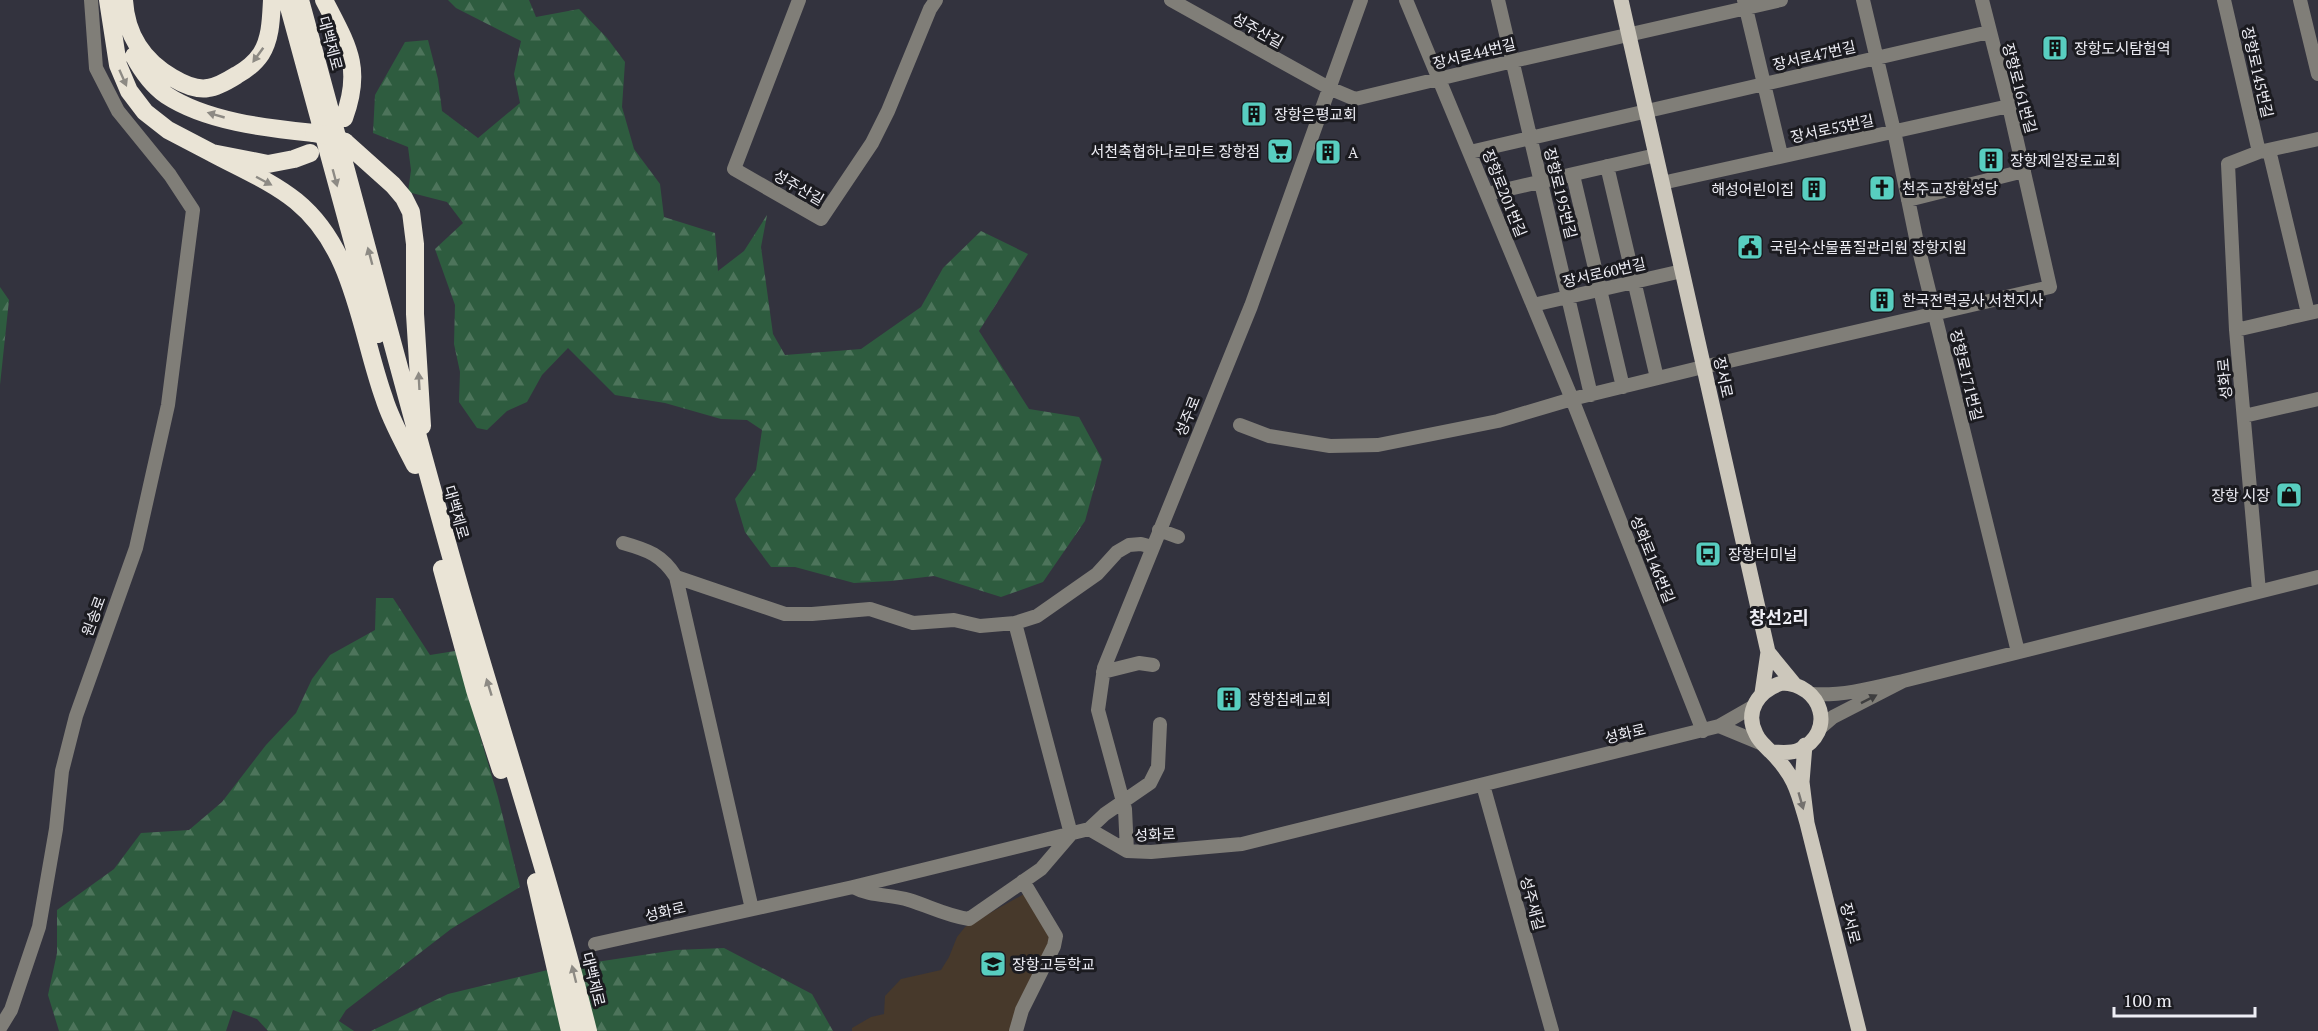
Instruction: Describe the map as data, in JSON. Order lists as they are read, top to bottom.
{
  "streets": {
    "highway": ["대백제로"],
    "main road": ["장서로"],
    "street": [
      "성주산길",
      "장서로44번길",
      "장서로47번길",
      "장항로145번길",
      "장항로161번길",
      "장서로53번길",
      "장항로201번길",
      "장항로195번길",
      "장서로60번길",
      "장항로171번길",
      "성화로",
      "성주로",
      "성화로146번길",
      "원송로",
      "성주새길"
    ]
  },
  "crossings": [
    ["성주산길", "장서로44번길"],
    ["성주산길", "성주로"],
    ["장서로44번길", "장항로201번길"],
    ["장서로44번길", "장항로195번길"],
    ["장서로44번길", "장서로"],
    ["장서로44번길", "성주로"],
    ["장서로47번길", "장항로161번길"],
    ["장서로47번길", "장항로171번길"],
    ["장서로47번길", "장서로"],
    ["장항로145번길", "성화로"],
    ["장항로161번길", "장서로53번길"],
    ["장항로161번길", "장항로171번길"],
    ["장서로53번길", "장항로171번길"],
    ["장서로53번길", "장서로"],
    ["장항로201번길", "장서로60번길"],
    ["장항로201번길", "성화로146번길"],
    ["장항로195번길", "장서로60번길"],
    ["장서로60번길", "장서로"],
    ["성화로", "성주로"],
    ["성화로", "성화로146번길"],
    ["성화로", "성주새길"]
  ],
  "districts": ["창선2리"],
  "places": {
    "building": [
      "장항도시탐험역",
      "장항은평교회",
      "A",
      "장항제일장로교회",
      "해성어린이집",
      "한국전력공사 서천지사",
      "장항침례교회"
    ],
    "supermarket": ["서천축협하나로마트 장항점"],
    "church": ["천주교장항성당"],
    "public building": ["국립수산물품질관리원 장항지원"],
    "shop": ["장항 시장"],
    "bus stop": ["장항터미널"],
    "school or university": ["장항고등학교"]
  },
  "scale_bar": "100 m"
}
